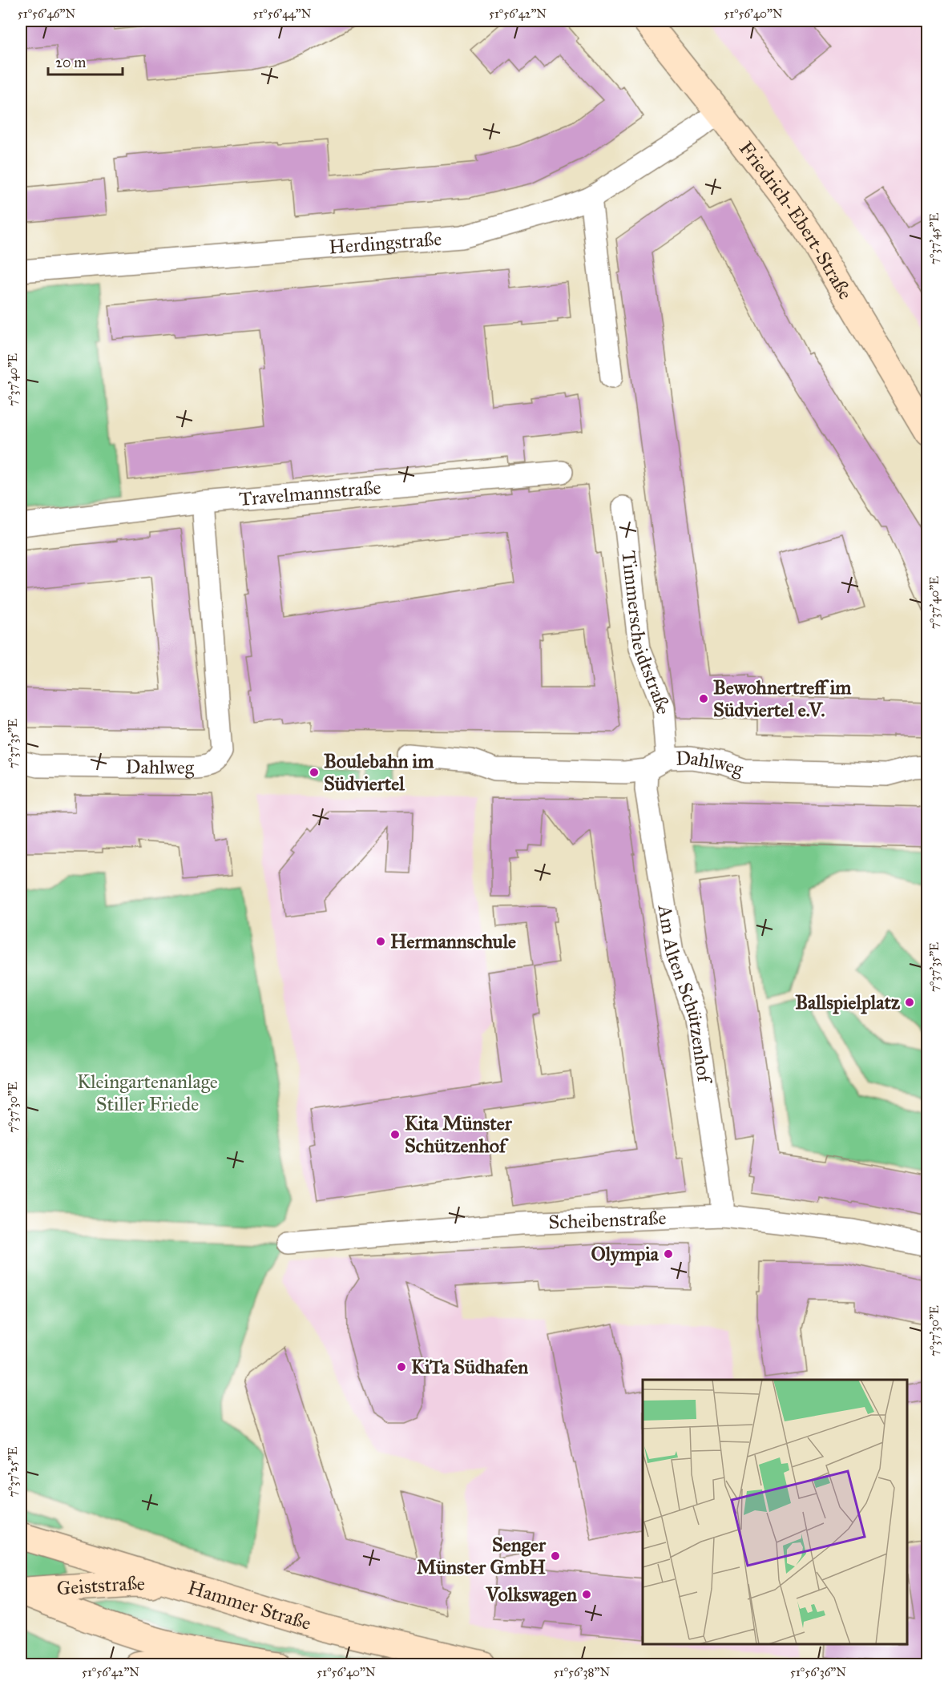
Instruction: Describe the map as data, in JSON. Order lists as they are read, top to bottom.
{
  "streets": {
    "main road": ["Friedrich-Ebert-Straße", "Geiststraße", "Hammer Straße"],
    "street": [
      "Herdingstraße",
      "Travelmannstraße",
      "Timmerscheidtstraße",
      "Dahlweg",
      "Am Alten Schützenhof",
      "Scheibenstraße"
    ]
  },
  "crossings": [
    ["Friedrich-Ebert-Straße", "Herdingstraße"],
    ["Travelmannstraße", "Dahlweg"],
    ["Timmerscheidtstraße", "Dahlweg"],
    ["Dahlweg", "Am Alten Schützenhof"],
    ["Am Alten Schützenhof", "Scheibenstraße"],
    ["Geiststraße", "Hammer Straße"]
  ],
  "parks": ["Kleingartenanlage Stiller Friede"],
  "places": [
    "Bewohnertreff im Südviertel e.V.",
    "Boulebahn im Südviertel",
    "Hermannschule",
    "Ballspielplatz",
    "Kita Münster Schützenhof",
    "Olympia",
    "KiTa Südhafen",
    "Senger Münster GmbH",
    "Volkswagen"
  ],
  "scale_bar": "20 m",
  "coordinates": [
    "51°56'46\"N",
    "51°56'44\"N",
    "51°56'42\"N",
    "51°56'40\"N",
    "7°37'45\"E",
    "7°37'40\"E",
    "7°37'35\"E",
    "7°37'30\"E",
    "7°37'25\"E",
    "51°56'38\"N",
    "51°56'36\"N"
  ]
}
